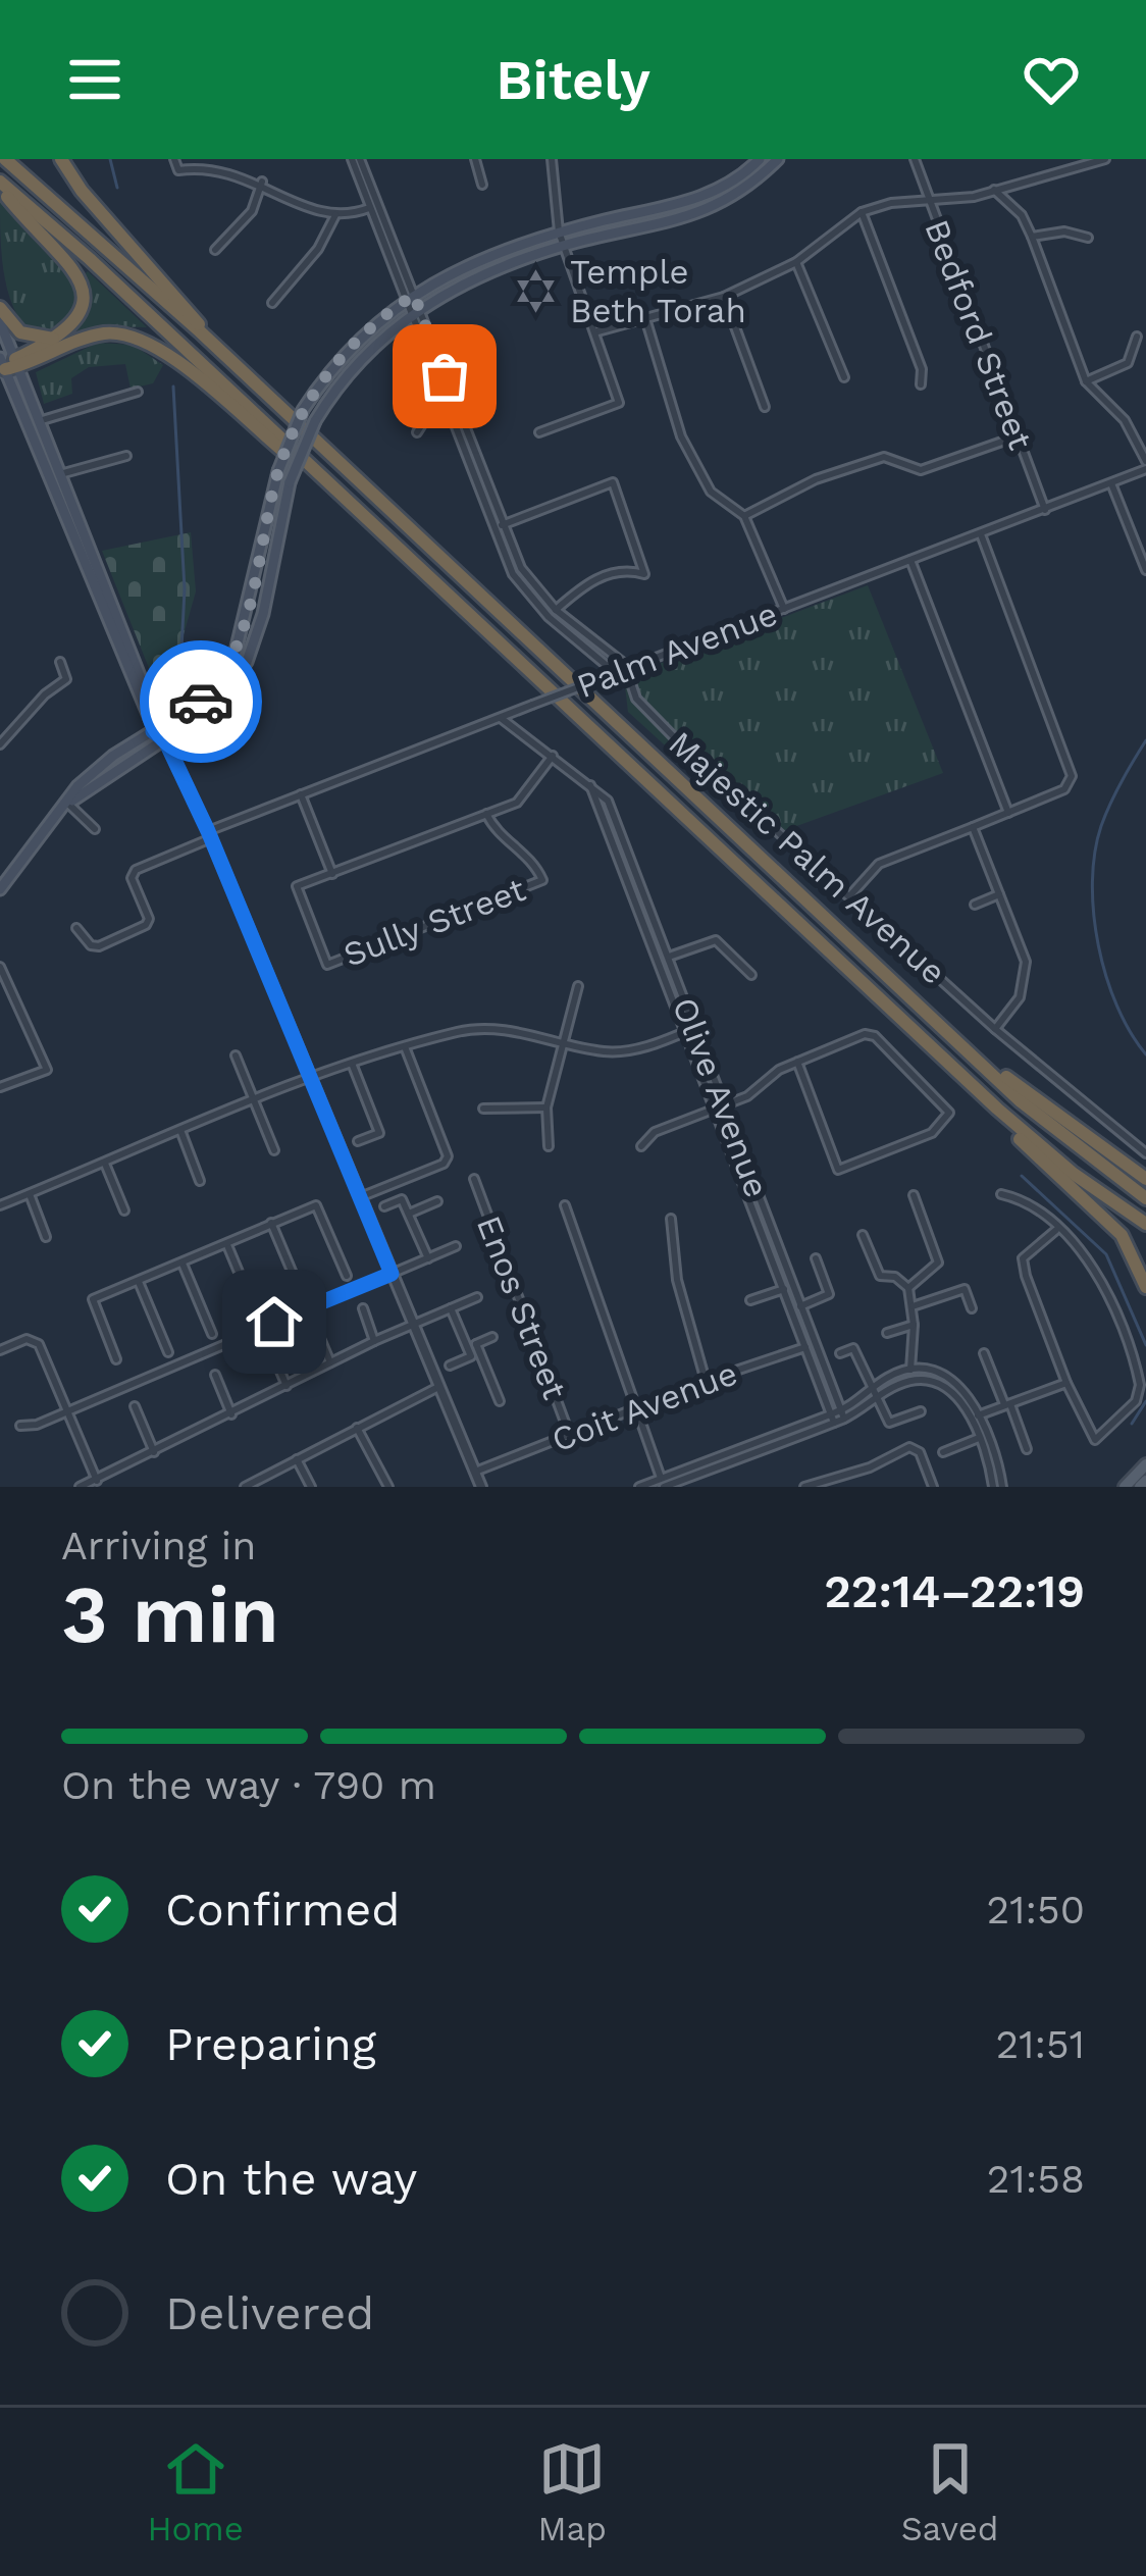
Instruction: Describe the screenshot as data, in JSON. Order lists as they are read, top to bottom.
{
  "streets": {
    "street": [
      "Bedford Street",
      "Palm Avenue",
      "Majestic Palm Avenue",
      "Sully Street",
      "Olive Avenue",
      "Enos Street",
      "Coit Avenue"
    ]
  },
  "crossings": [
    ["Bedford Street", "Palm Avenue"],
    ["Palm Avenue", "Majestic Palm Avenue"],
    ["Palm Avenue", "Olive Avenue"],
    ["Olive Avenue", "Coit Avenue"],
    ["Enos Street", "Coit Avenue"]
  ],
  "places": {
    "synagogue": ["Temple Beth Torah"]
  },
  "page": {
    "header": "Bitely",
    "heading": ["3 min", "Arriving in", "22:14–22:19"],
    "bar": "On the way · 790 m",
    "list": [
      ["Confirmed", "21:50"],
      ["Preparing", "21:51"],
      ["On the way", "21:58"],
      "Delivered"
    ],
    "tabs": ["Home", "Map", "Saved"]
  }
}
